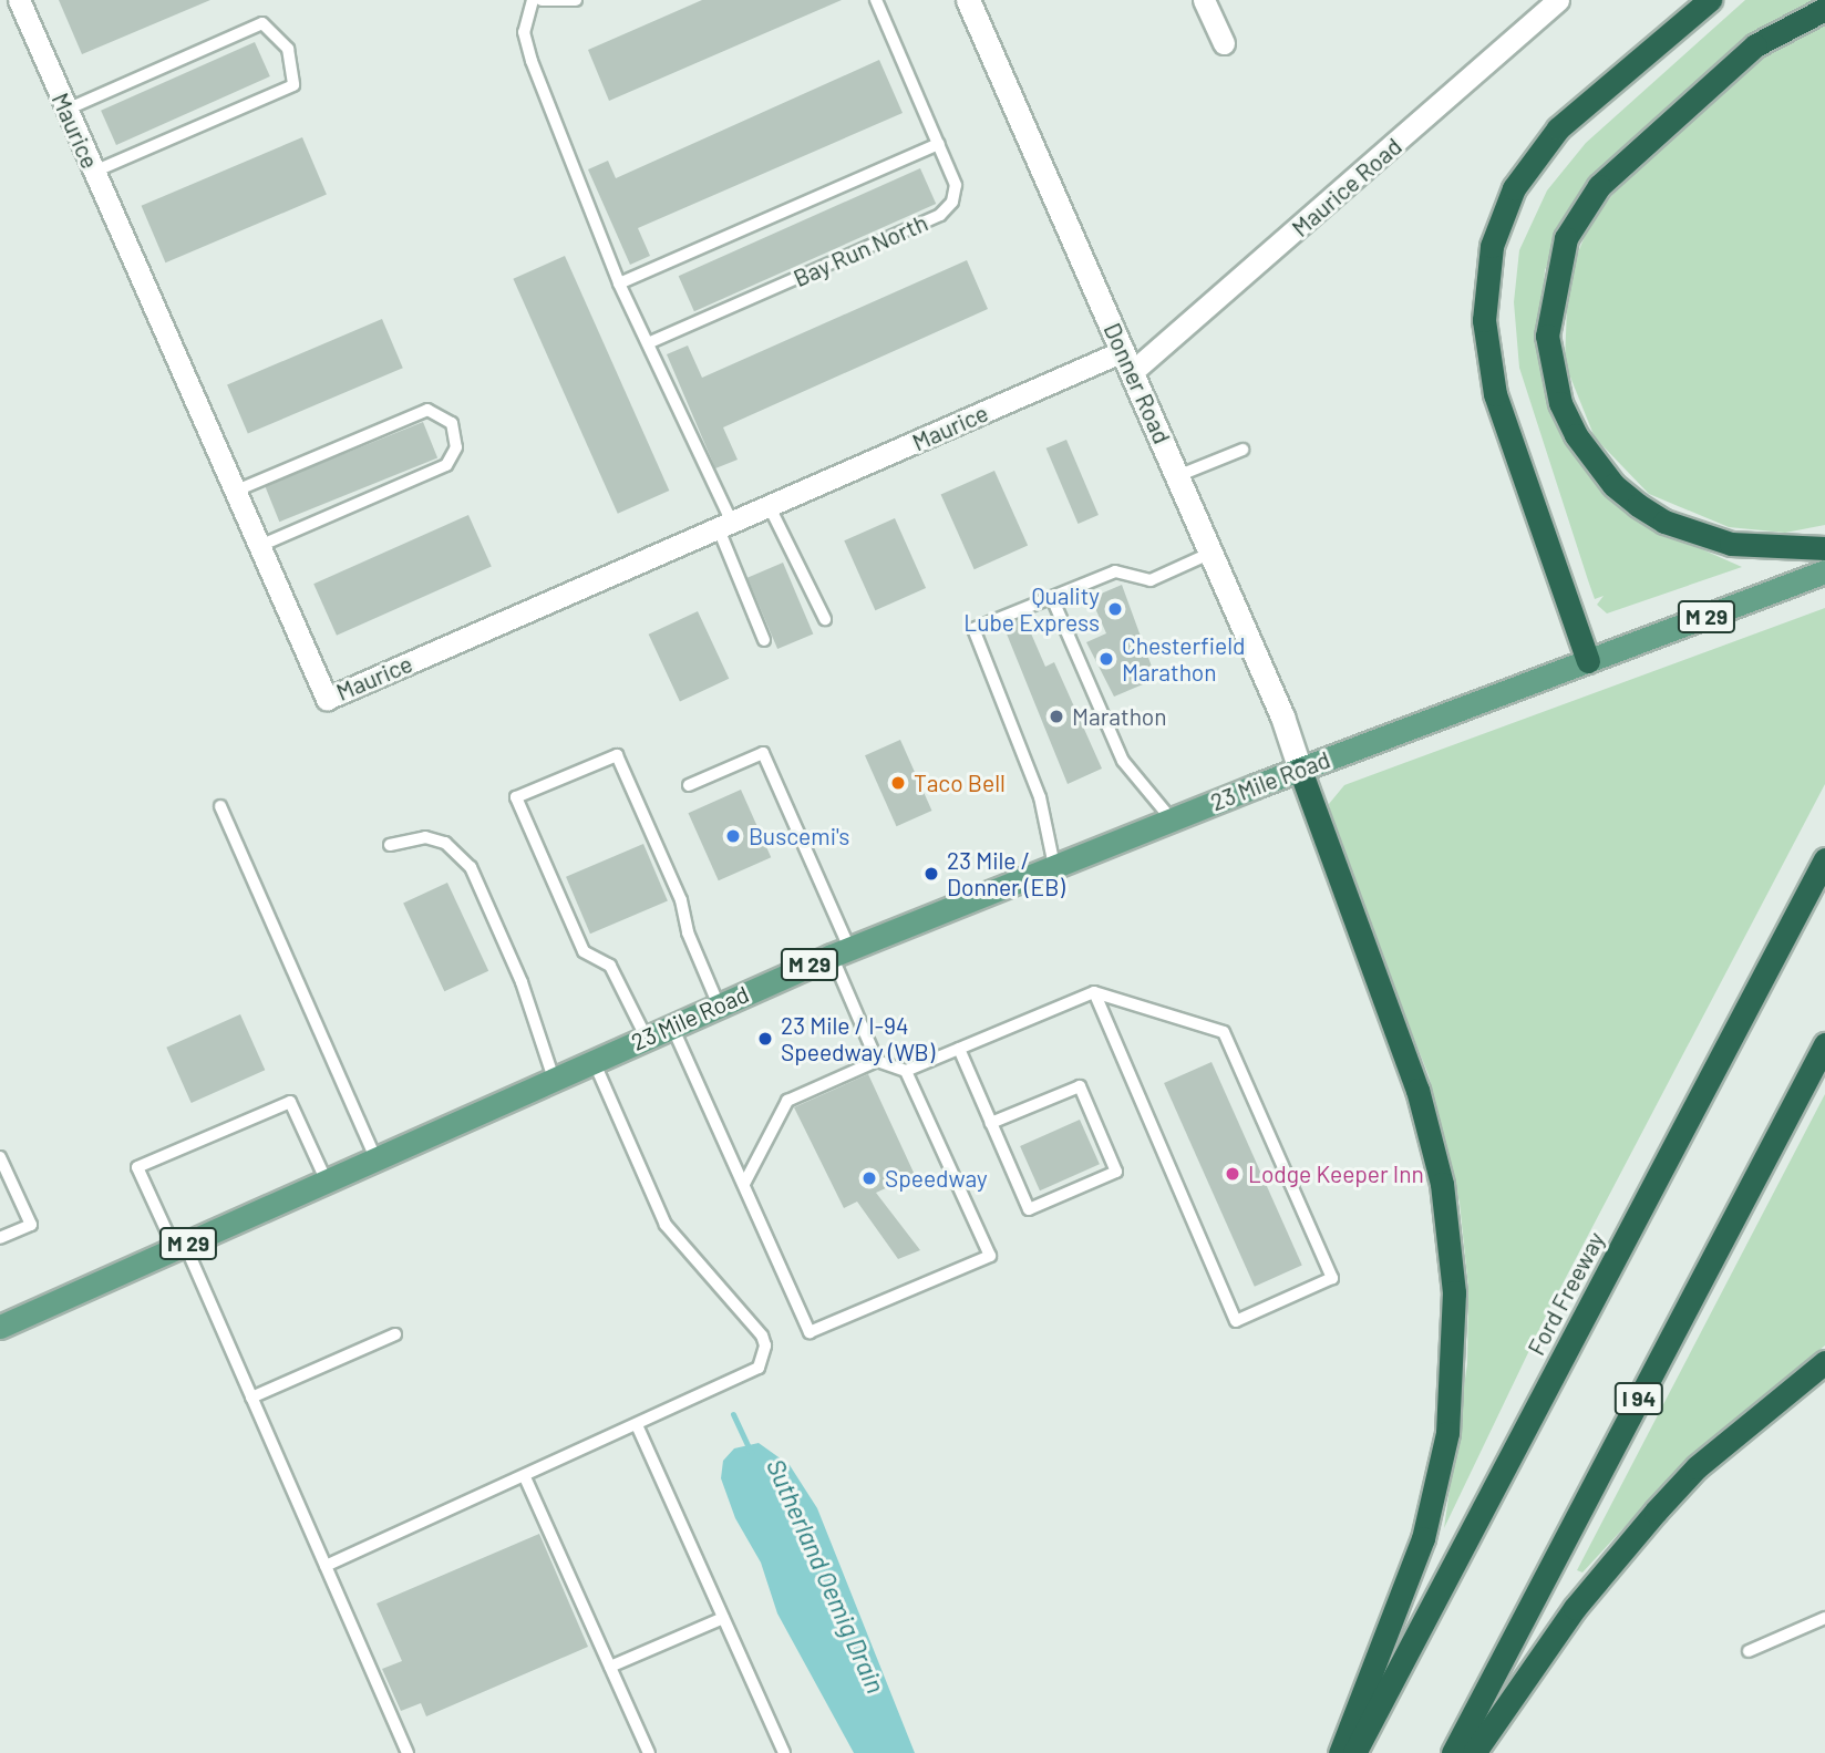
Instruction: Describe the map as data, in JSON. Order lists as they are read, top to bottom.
{
  "streets": {
    "highway": ["Ford Freeway", "I 94"],
    "main road": ["M 29", "23 Mile Road"],
    "street": ["Maurice", "Maurice Road", "Donner Road"],
    "lane": ["Bay Run North"]
  },
  "crossings": [
    ["Maurice", "Maurice Road"],
    ["Maurice", "Donner Road"],
    ["Maurice Road", "Donner Road"],
    ["Donner Road", "23 Mile Road"]
  ],
  "water": ["Sutherland Oemig Drain"],
  "places": [
    "Quality Lube Express",
    "Chesterfield Marathon",
    "Marathon",
    "Taco Bell",
    "Buscemi's",
    "23 Mile / Donner (EB)",
    "23 Mile / I-94 Speedway (WB)",
    "Lodge Keeper Inn",
    "Speedway"
  ]
}
